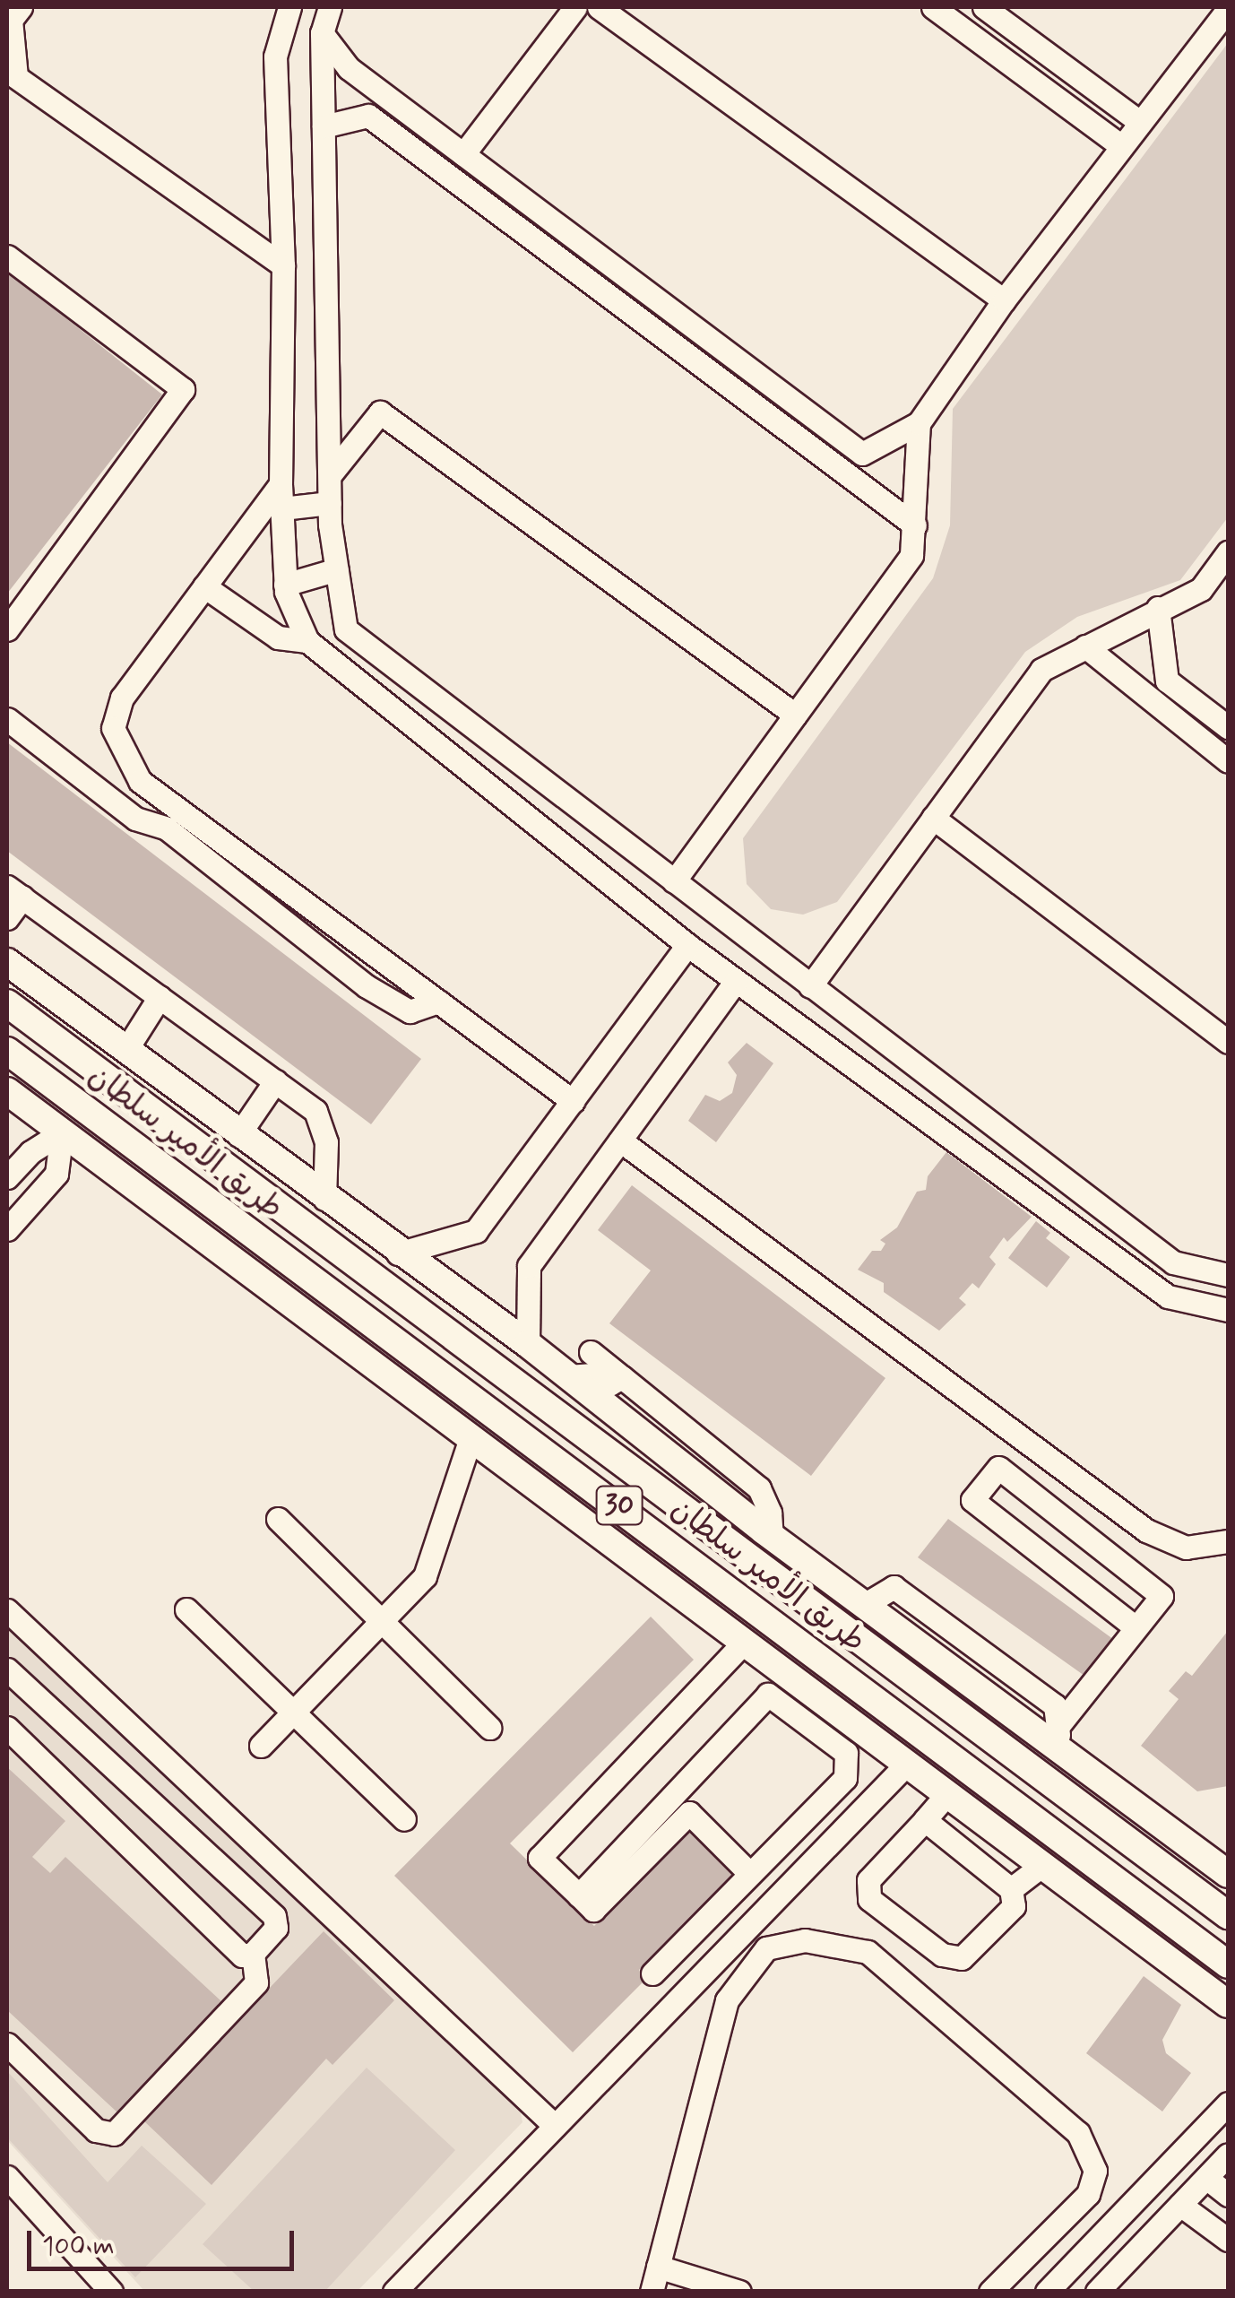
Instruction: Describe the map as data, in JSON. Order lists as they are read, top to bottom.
{
  "streets": {
    "main road": ["طريق الأمير سلطان", "30"]
  },
  "scale_bar": "100 m"
}
